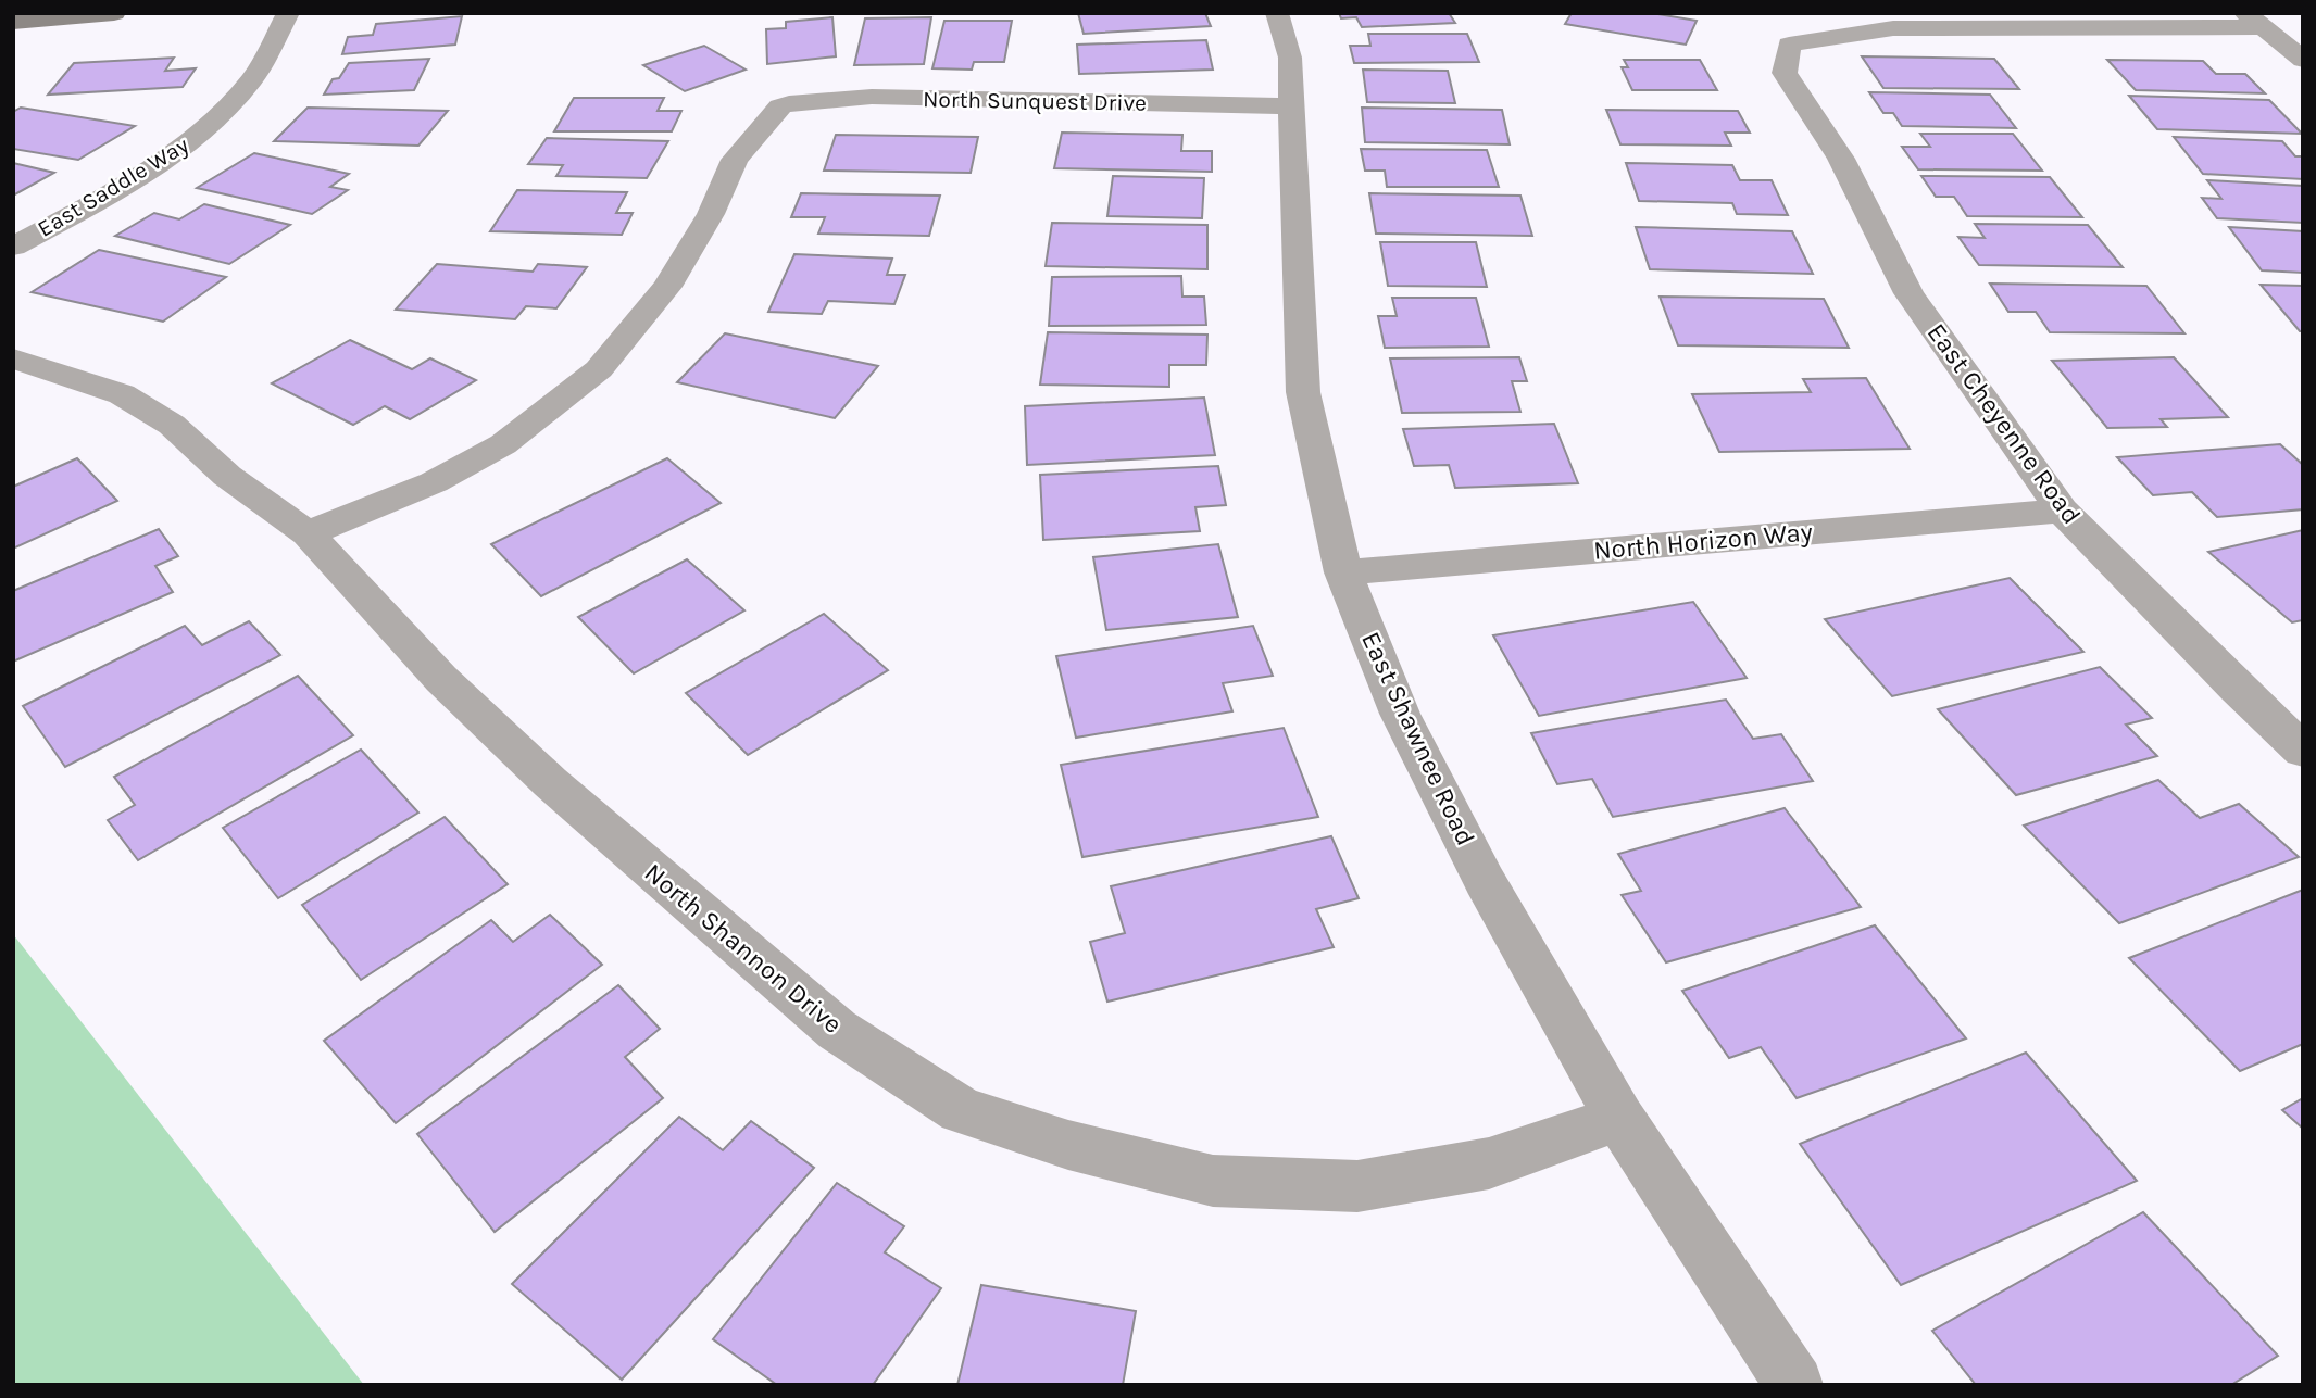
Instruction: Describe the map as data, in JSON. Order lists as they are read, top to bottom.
{
  "streets": {
    "street": [
      "North Sunquest Drive",
      "East Saddle Way",
      "East Cheyenne Road",
      "North Horizon Way",
      "East Shawnee Road",
      "North Shannon Drive"
    ]
  },
  "crossings": [
    ["North Sunquest Drive", "East Shawnee Road"],
    ["North Sunquest Drive", "North Shannon Drive"],
    ["East Cheyenne Road", "North Horizon Way"],
    ["North Horizon Way", "East Shawnee Road"],
    ["East Shawnee Road", "North Shannon Drive"]
  ]
}
